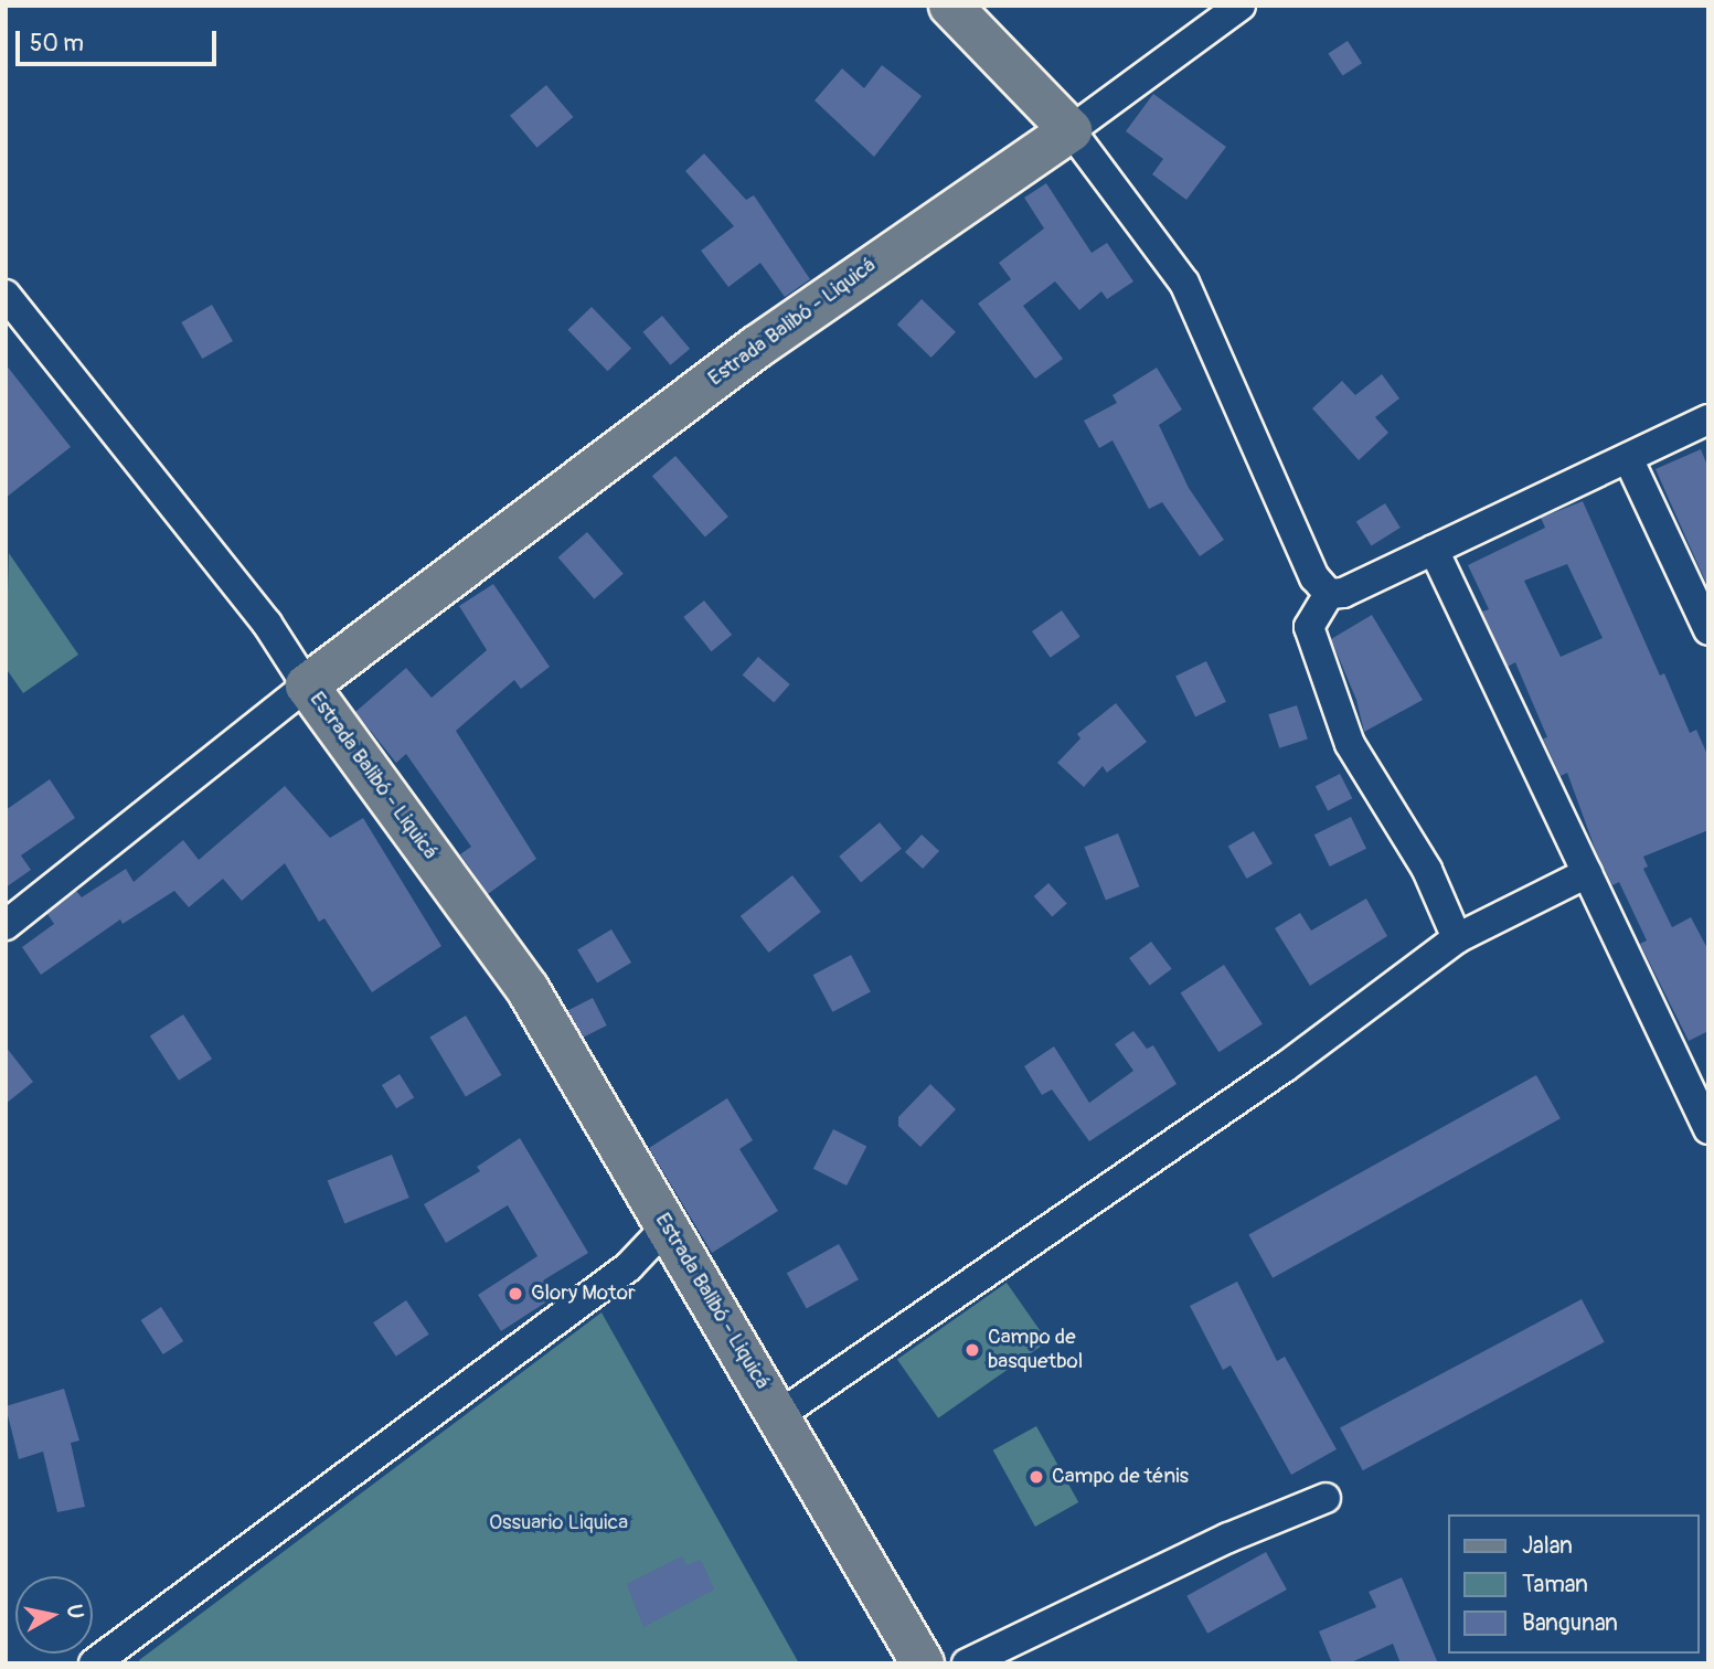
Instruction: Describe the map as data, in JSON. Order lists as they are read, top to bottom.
{
  "streets": {
    "main road": ["Estrada Balibó - Liquicá"]
  },
  "parks": ["Ossuario Liquica"],
  "places": ["Glory Motor", "Campo de basquetbol", "Campo de ténis"],
  "legend": ["Jalan", "Taman", "Bangunan"],
  "scale_bar": "50 m",
  "north": "right"
}
